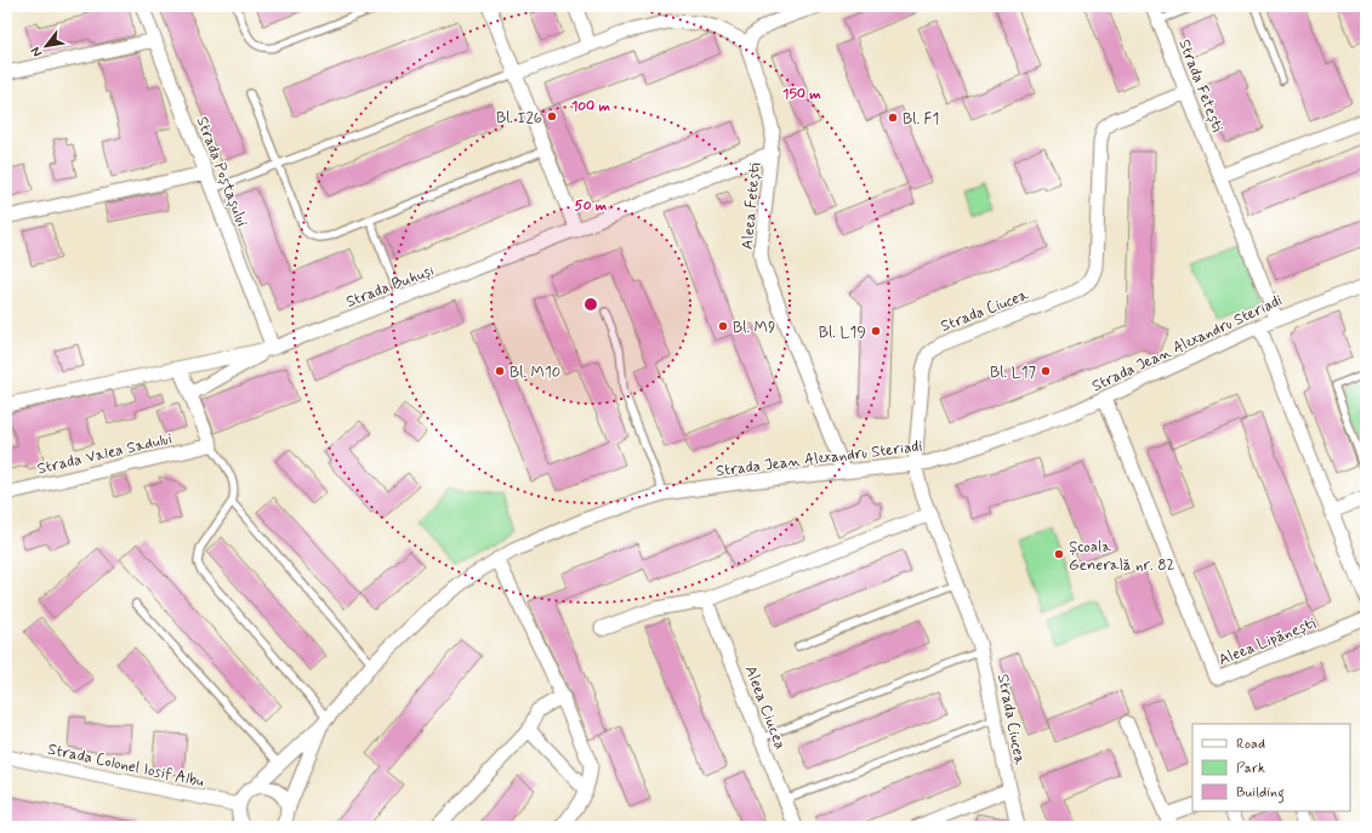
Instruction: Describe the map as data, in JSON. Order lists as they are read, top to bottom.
{
  "streets": {
    "street": [
      "Strada Fetești",
      "Strada Poștașului",
      "Aleea Fetești",
      "Strada Buhuși",
      "Strada Ciucea",
      "Strada Jean Alexandru Steriadi",
      "Strada Valea Sadului",
      "Aleea Lipănești",
      "Aleea Ciucea",
      "Strada Colonel Iosif Albu"
    ]
  },
  "crossings": [
    ["Strada Fetești", "Strada Ciucea"],
    ["Strada Fetești", "Strada Jean Alexandru Steriadi"],
    ["Strada Poștașului", "Strada Buhuși"],
    ["Aleea Fetești", "Strada Buhuși"],
    ["Aleea Fetești", "Strada Jean Alexandru Steriadi"],
    ["Strada Ciucea", "Strada Jean Alexandru Steriadi"],
    ["Strada Jean Alexandru Steriadi", "Aleea Lipănești"],
    ["Strada Jean Alexandru Steriadi", "Strada Colonel Iosif Albu"]
  ],
  "places": [
    "Bl. I26",
    "Bl. F1",
    "Bl. M9",
    "Bl. L19",
    "Bl. M10",
    "Bl. L17",
    "Școala Generală nr. 82"
  ],
  "legend": ["Road", "Park", "Building"],
  "north": "bottom left",
  "rings": ["150 m", "100 m", "50 m"]
}
